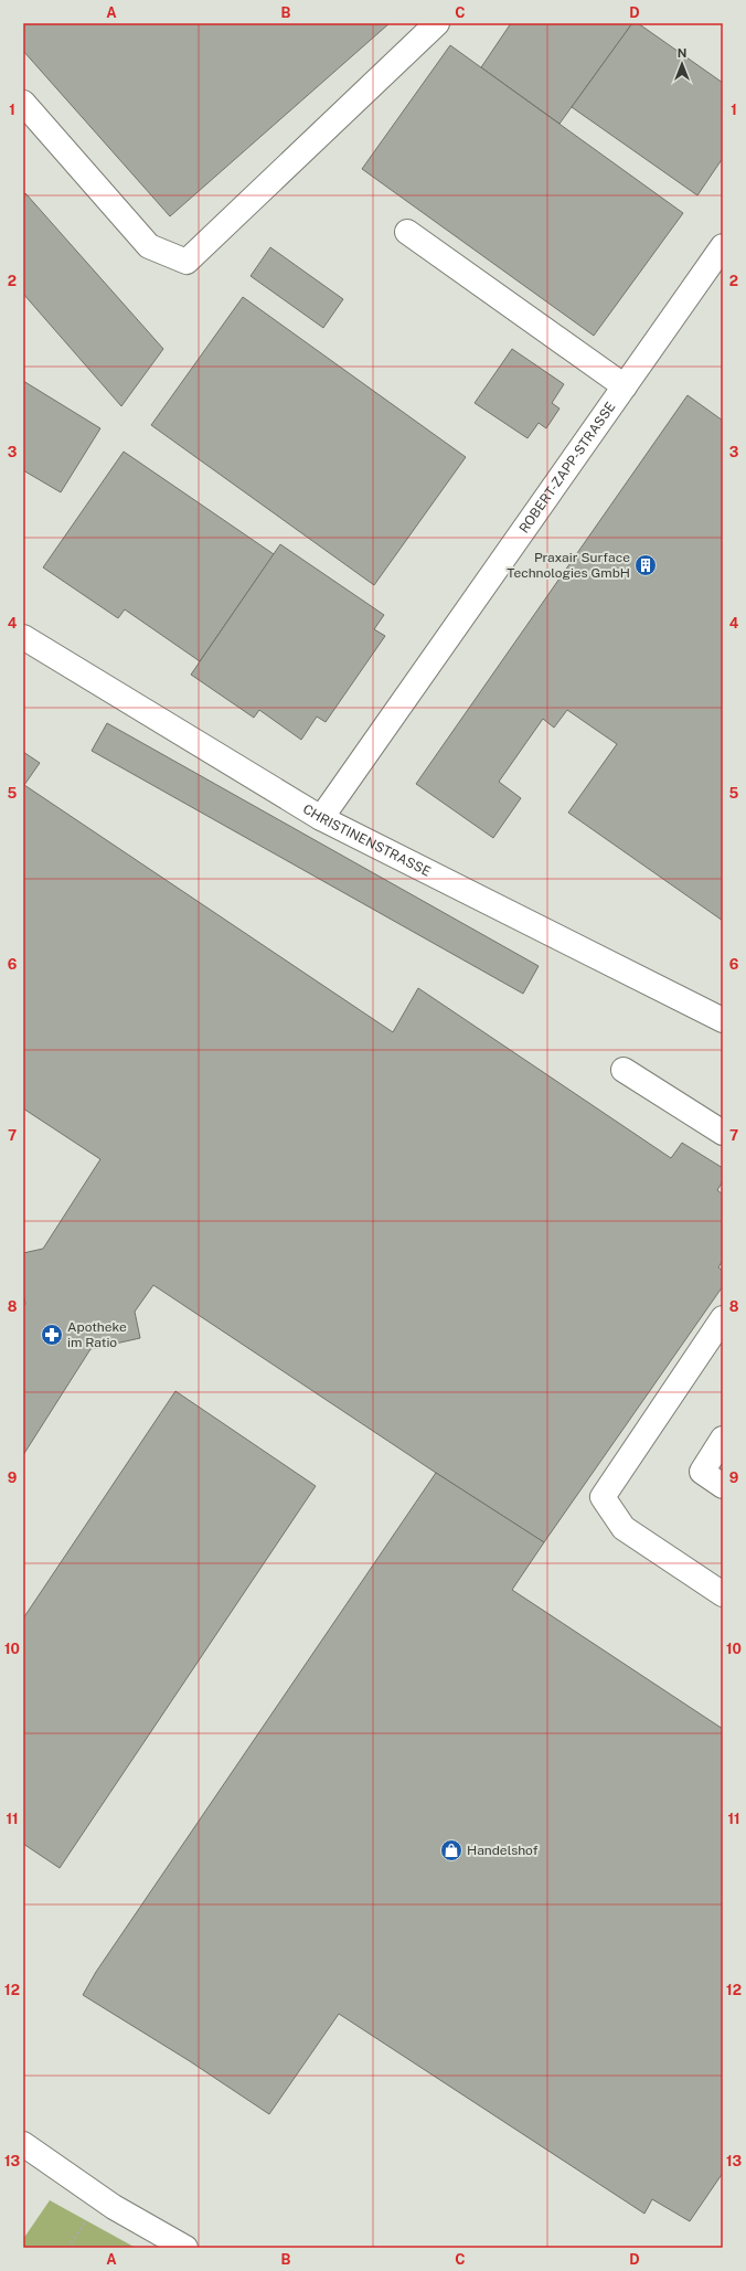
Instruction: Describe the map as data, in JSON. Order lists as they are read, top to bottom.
{
  "streets": {
    "street": ["ROBERT-ZAPP-STRASSE", "CHRISTINENSTRASSE"]
  },
  "crossings": [
    ["ROBERT-ZAPP-STRASSE", "CHRISTINENSTRASSE"]
  ],
  "places": {
    "building": ["Praxair Surface Technologies GmbH"],
    "pharmacy": ["Apotheke im Ratio"],
    "shop": ["Handelshof"]
  },
  "north": "top",
  "grid": {
    "columns": [
      "A",
      "B",
      "C",
      "D"
    ],
    "rows": [
      "1",
      "2",
      "3",
      "4",
      "5",
      "6",
      "7",
      "8",
      "9",
      "10",
      "11",
      "12",
      "13"
    ]
  }
}
